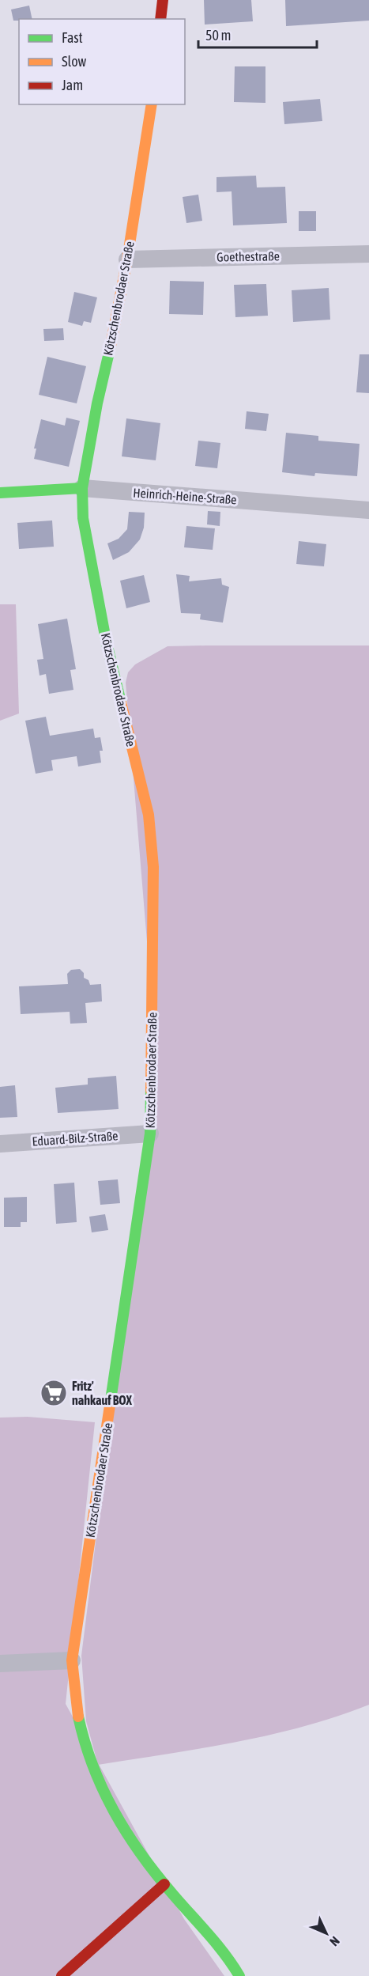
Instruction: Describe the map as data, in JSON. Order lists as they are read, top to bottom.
{
  "streets": {
    "street": [
      "Goethestraße",
      "Kötzschenbrodaer Straße",
      "Heinrich-Heine-Straße",
      "Eduard-Bilz-Straße"
    ]
  },
  "crossings": [
    ["Goethestraße", "Kötzschenbrodaer Straße"],
    ["Kötzschenbrodaer Straße", "Heinrich-Heine-Straße"],
    ["Kötzschenbrodaer Straße", "Eduard-Bilz-Straße"]
  ],
  "places": {
    "supermarket": ["Fritz' nahkauf BOX"]
  },
  "legend": ["Fast", "Slow", "Jam"],
  "scale_bar": "50 m",
  "north": "bottom right"
}
